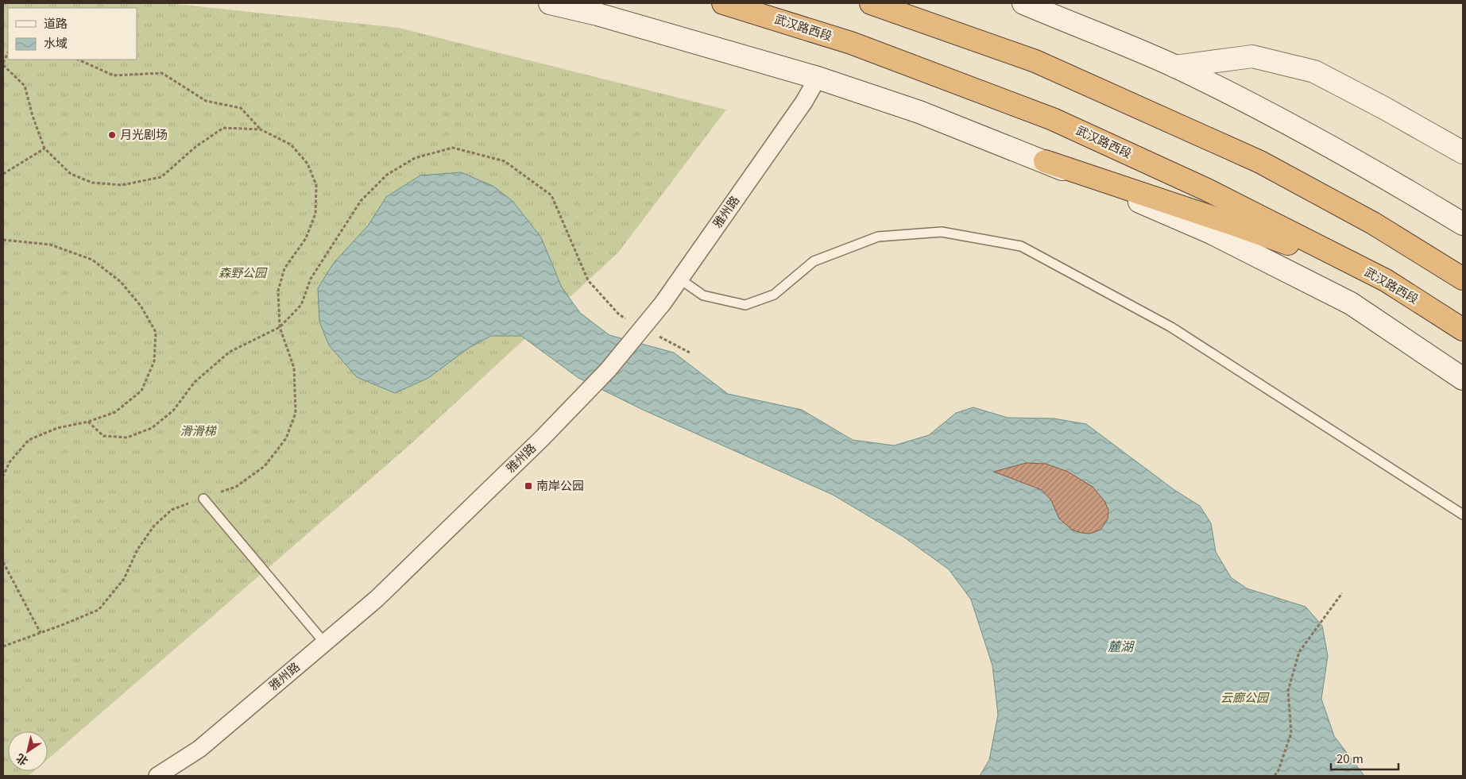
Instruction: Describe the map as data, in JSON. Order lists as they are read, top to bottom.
{
  "streets": {
    "highway": ["武汉路西段"],
    "street": ["雅州路"]
  },
  "water": ["麓湖"],
  "parks": ["森野公园", "滑滑梯", "云廊公园"],
  "places": {
    "other": ["月光剧场"],
    "transit": ["南岸公园"]
  },
  "legend": ["道路", "水域"],
  "scale_bar": "20 m",
  "north": "bottom left"
}
